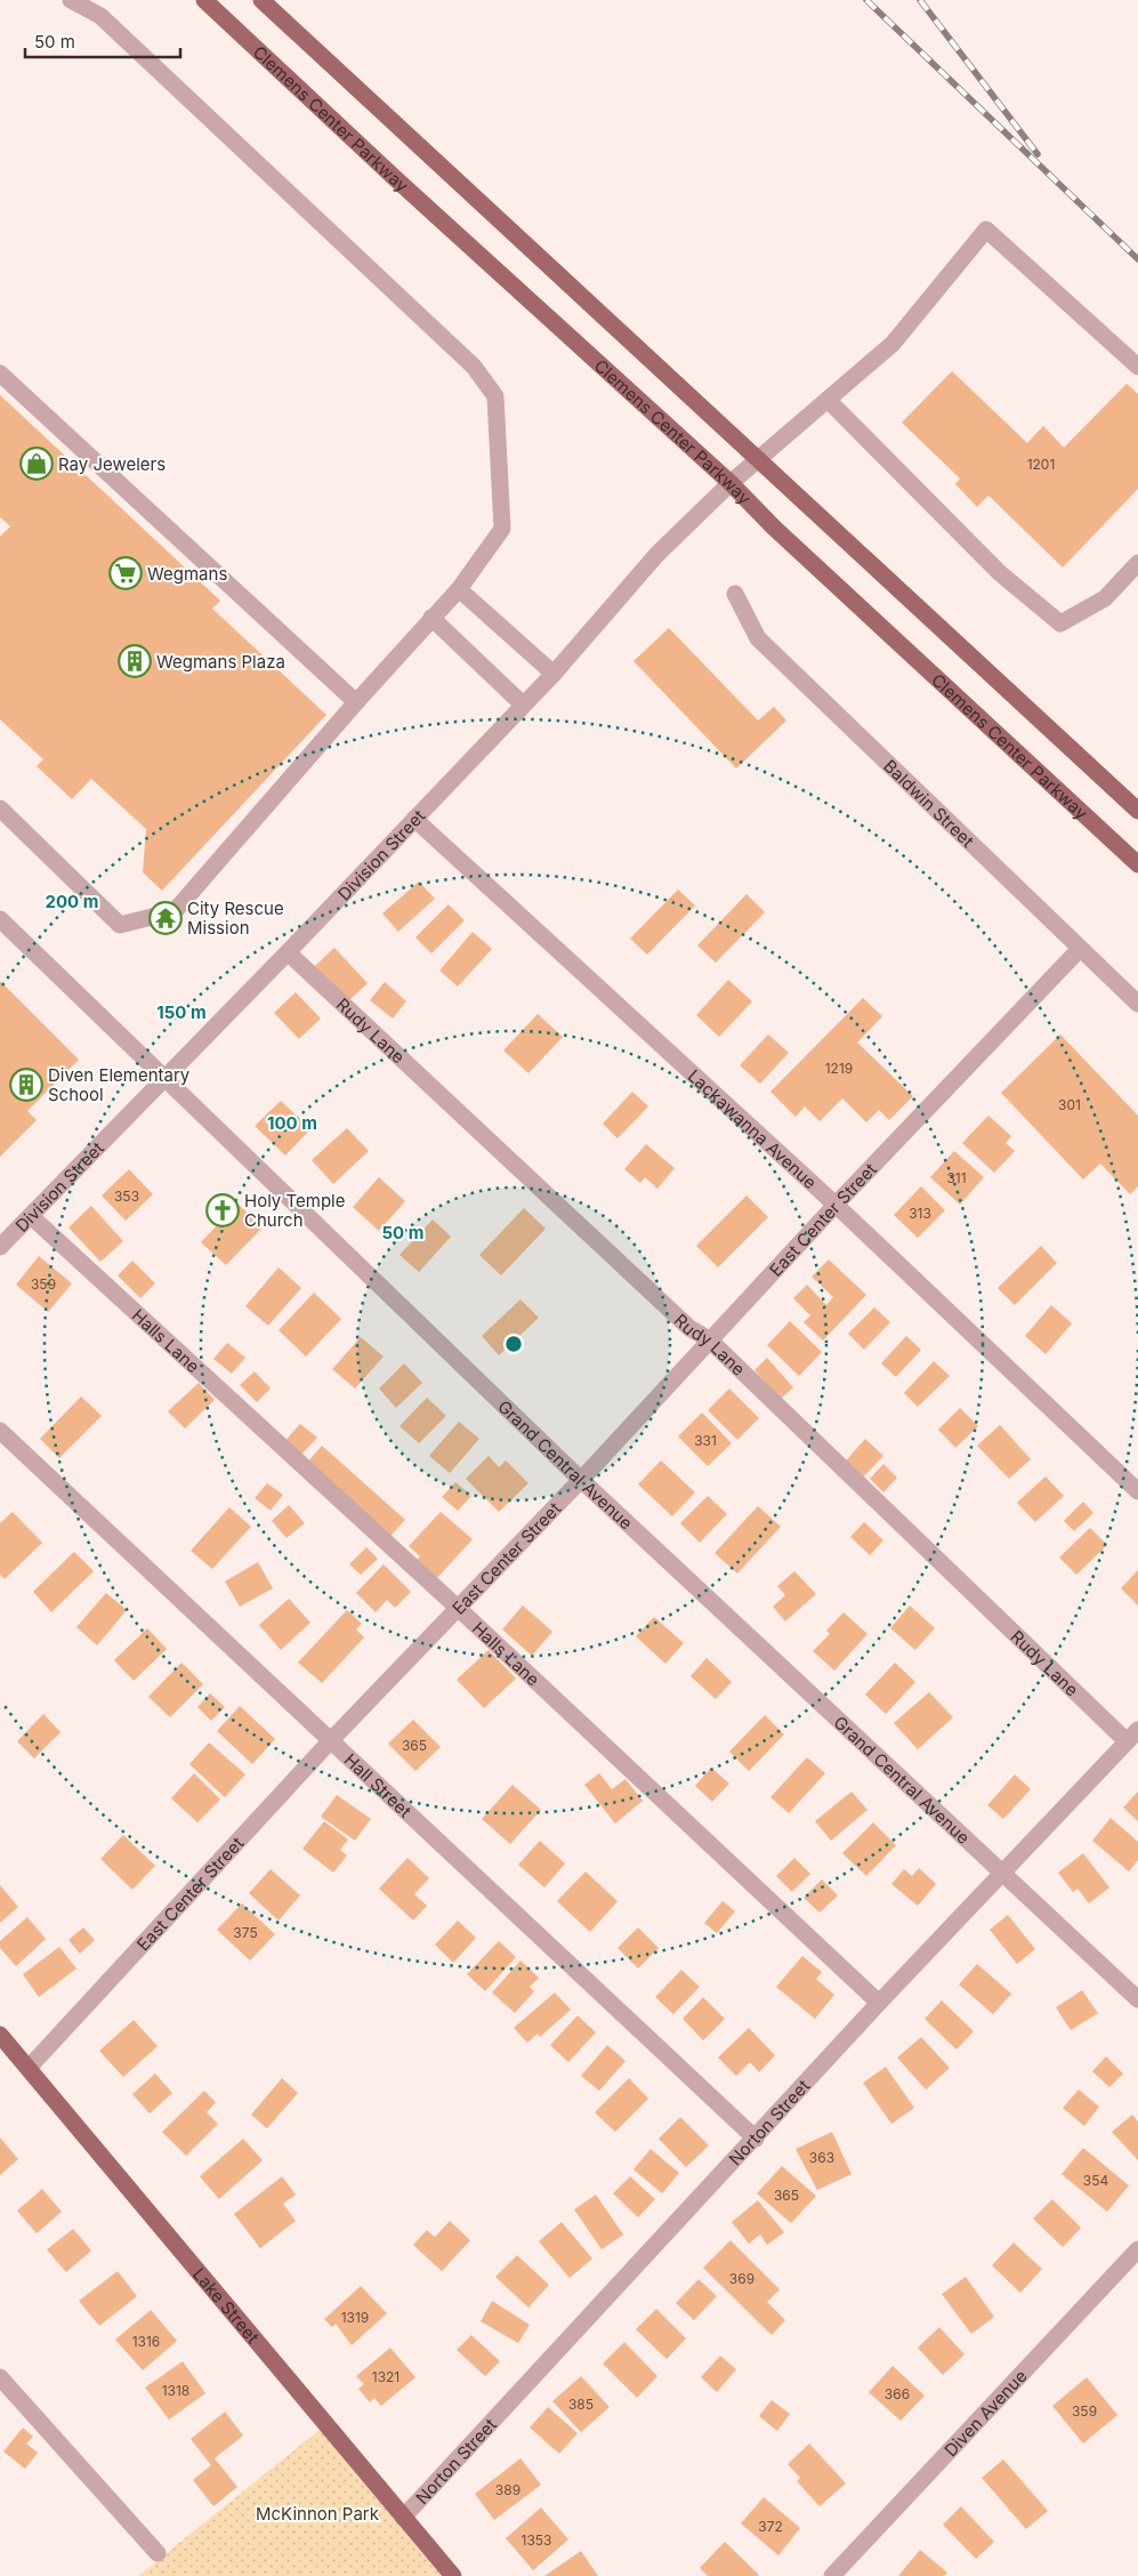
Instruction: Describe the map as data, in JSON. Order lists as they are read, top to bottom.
{
  "streets": {
    "main road": ["Clemens Center Parkway", "Lake Street"],
    "street": [
      "Baldwin Street",
      "Division Street",
      "Rudy Lane",
      "Lackawanna Avenue",
      "East Center Street",
      "Halls Lane",
      "Grand Central Avenue",
      "Hall Street",
      "Norton Street",
      "Diven Avenue"
    ]
  },
  "crossings": [
    ["Clemens Center Parkway", "Division Street"],
    ["Baldwin Street", "East Center Street"],
    ["Division Street", "Rudy Lane"],
    ["Division Street", "Lackawanna Avenue"],
    ["Division Street", "Halls Lane"],
    ["Division Street", "Grand Central Avenue"],
    ["Rudy Lane", "East Center Street"],
    ["Rudy Lane", "Norton Street"],
    ["Lackawanna Avenue", "East Center Street"],
    ["East Center Street", "Halls Lane"],
    ["East Center Street", "Grand Central Avenue"],
    ["East Center Street", "Hall Street"],
    ["East Center Street", "Lake Street"],
    ["Halls Lane", "Norton Street"],
    ["Grand Central Avenue", "Norton Street"],
    ["Hall Street", "Norton Street"],
    ["Norton Street", "Lake Street"]
  ],
  "parks": ["McKinnon Park"],
  "places": {
    "shop": ["Ray Jewelers"],
    "supermarket": ["Wegmans"],
    "building": ["Wegmans Plaza", "Diven Elementary School"],
    "temple": ["City Rescue Mission"],
    "church": ["Holy Temple Church"]
  },
  "house_numbers": [
    "1201",
    "1219",
    "301",
    "311",
    "353",
    "313",
    "359",
    "331",
    "365",
    "375",
    "363",
    "354",
    "365",
    "369",
    "1319",
    "1316",
    "1321",
    "1318",
    "366",
    "385",
    "359",
    "389",
    "372",
    "1353"
  ],
  "scale_bar": "50 m",
  "rings": [
    "200 m",
    "150 m",
    "100 m",
    "50 m"
  ]
}
